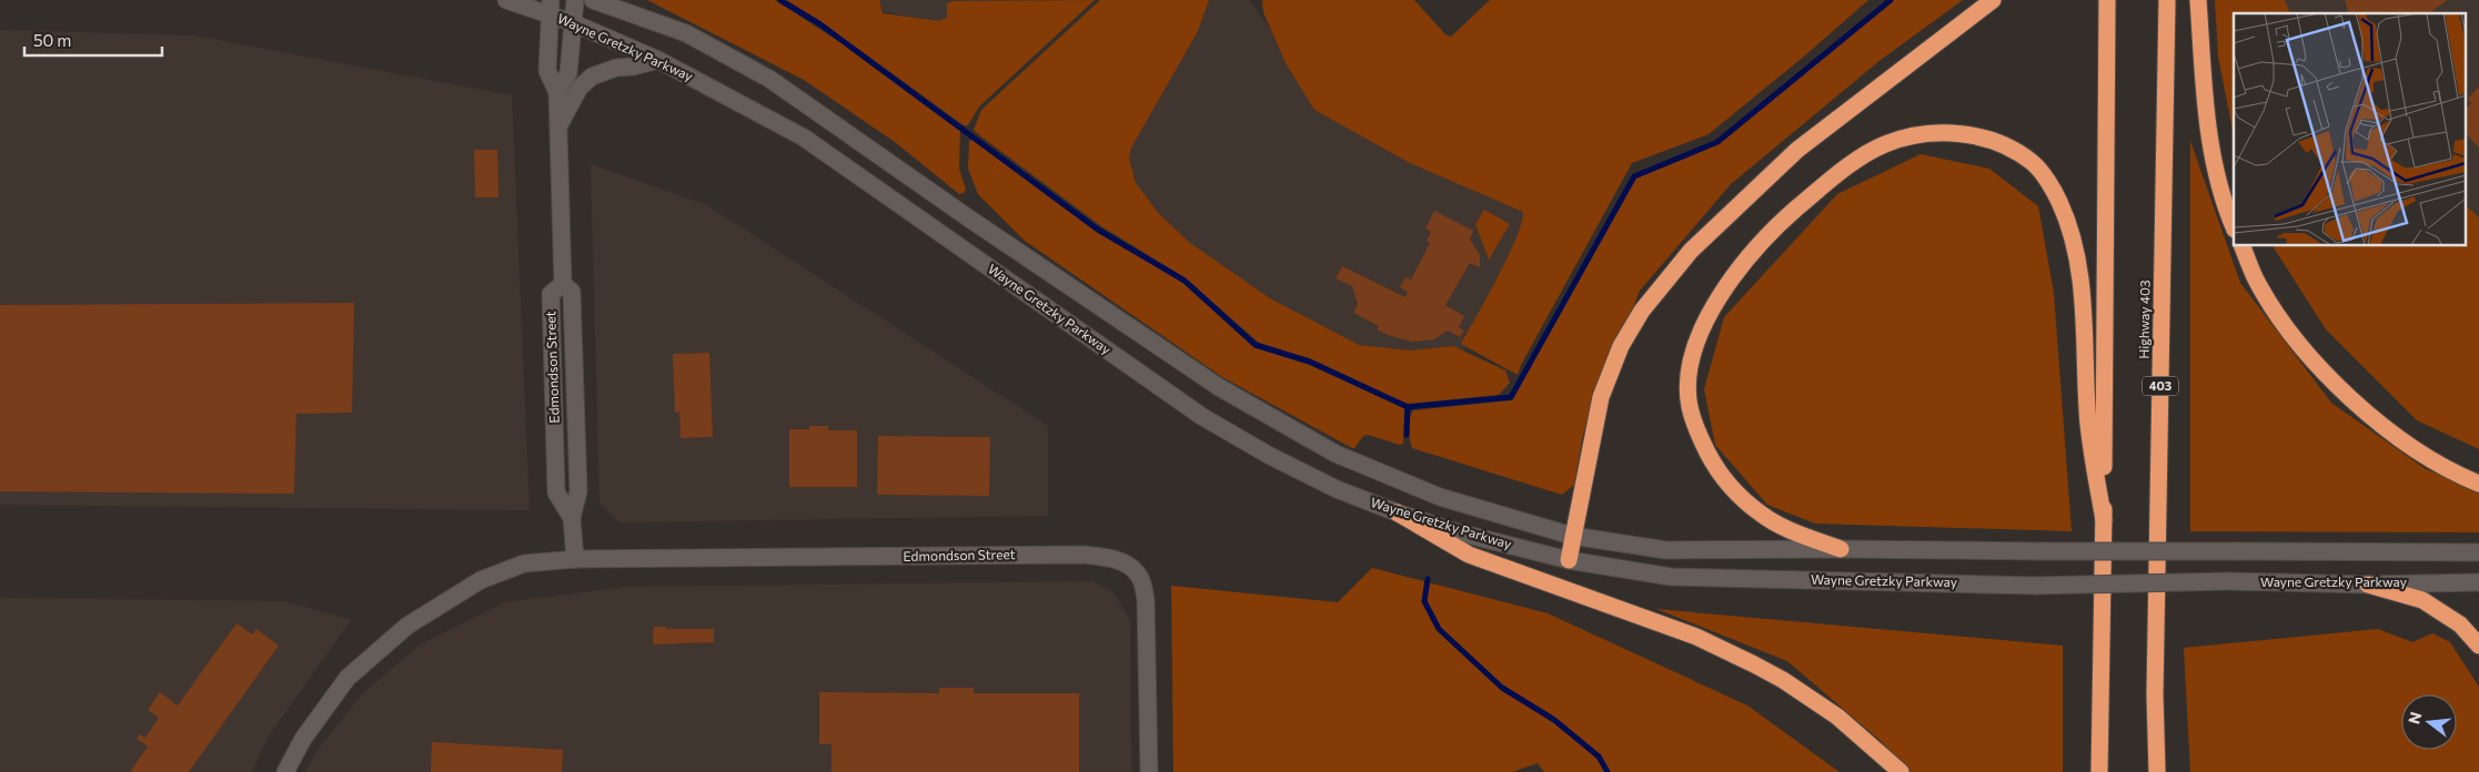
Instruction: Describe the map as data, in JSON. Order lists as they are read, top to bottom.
{
  "streets": {
    "highway": ["Highway 403", "403"],
    "main road": ["Wayne Gretzky Parkway", "Edmondson Street"]
  },
  "crossings": [
    ["Wayne Gretzky Parkway", "Edmondson Street"]
  ],
  "scale_bar": "50 m",
  "north": "left"
}
